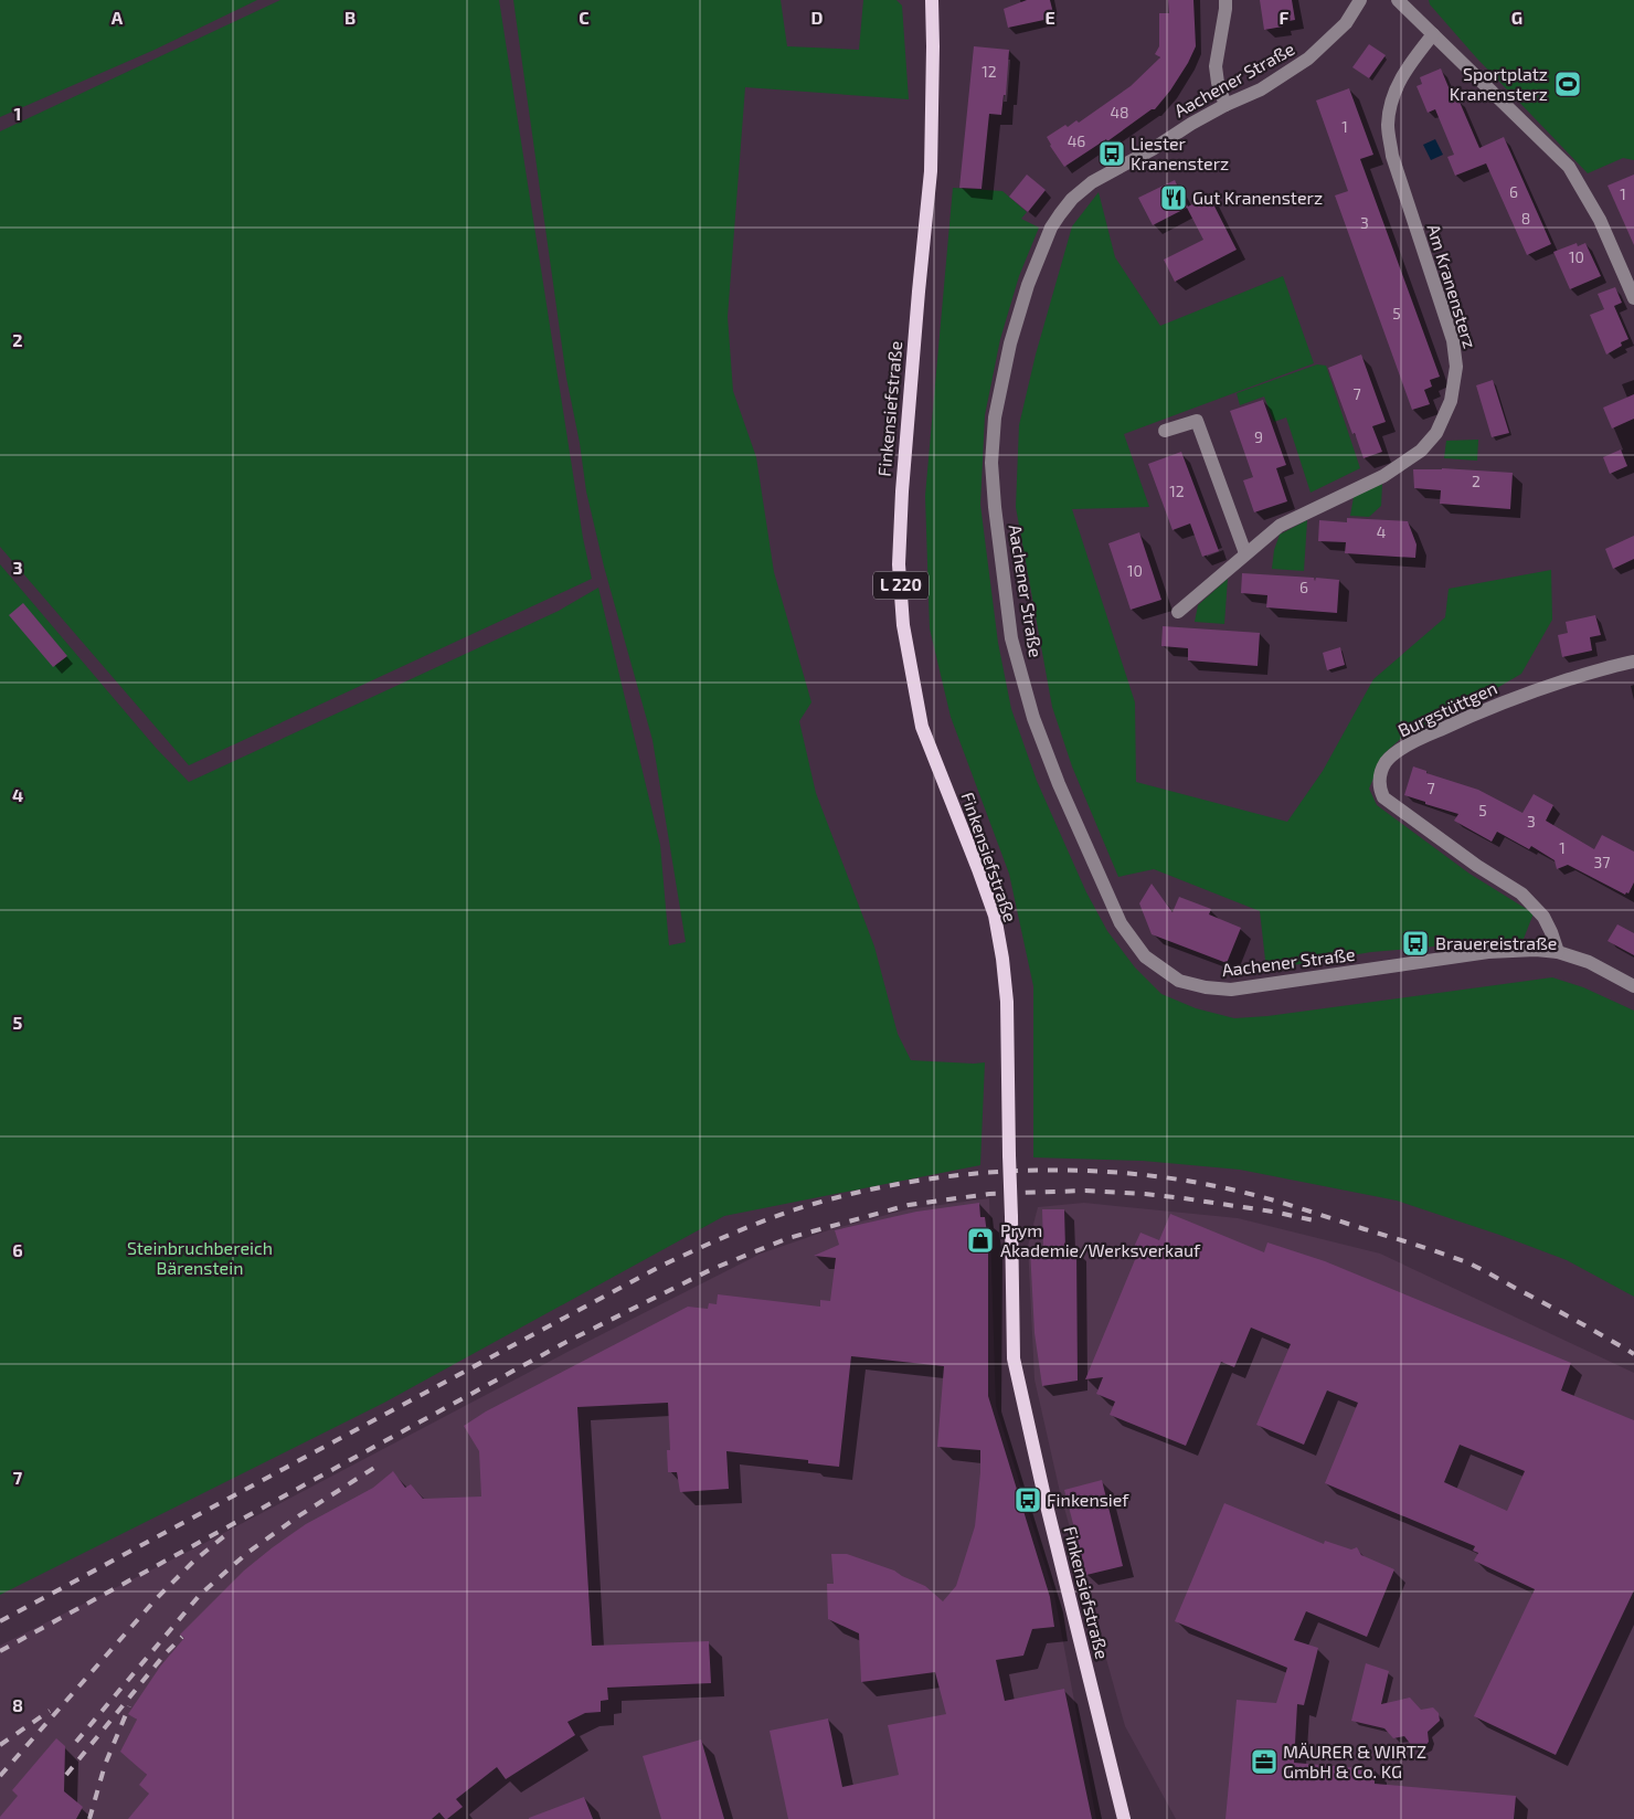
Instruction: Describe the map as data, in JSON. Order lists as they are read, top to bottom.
{
  "streets": {
    "main road": ["Finkensiefstraße", "L 220"],
    "street": ["Aachener Straße", "Am Kranensterz", "Burgstüttgen"]
  },
  "crossings": [
    ["Aachener Straße", "Burgstüttgen"]
  ],
  "parks": ["Steinbruchbereich Bärenstein"],
  "places": {
    "sports": ["Sportplatz Kranensterz"],
    "bus stop": ["Liester Kranensterz", "Brauereistraße", "Finkensief"],
    "restaurant": ["Gut Kranensterz"],
    "shop": ["Prym Akademie/Werksverkauf"],
    "office": ["MÄURER & WIRTZ GmbH & Co. KG"]
  },
  "house_numbers": [
    "12",
    "48",
    "1",
    "46",
    "6",
    "1",
    "8",
    "3",
    "10",
    "5",
    "7",
    "9",
    "2",
    "12",
    "4",
    "10",
    "6",
    "7",
    "5",
    "3",
    "1",
    "37"
  ],
  "grid": {
    "columns": [
      "A",
      "B",
      "C",
      "D",
      "E",
      "F",
      "G"
    ],
    "rows": [
      "1",
      "2",
      "3",
      "4",
      "5",
      "6",
      "7",
      "8"
    ]
  }
}
